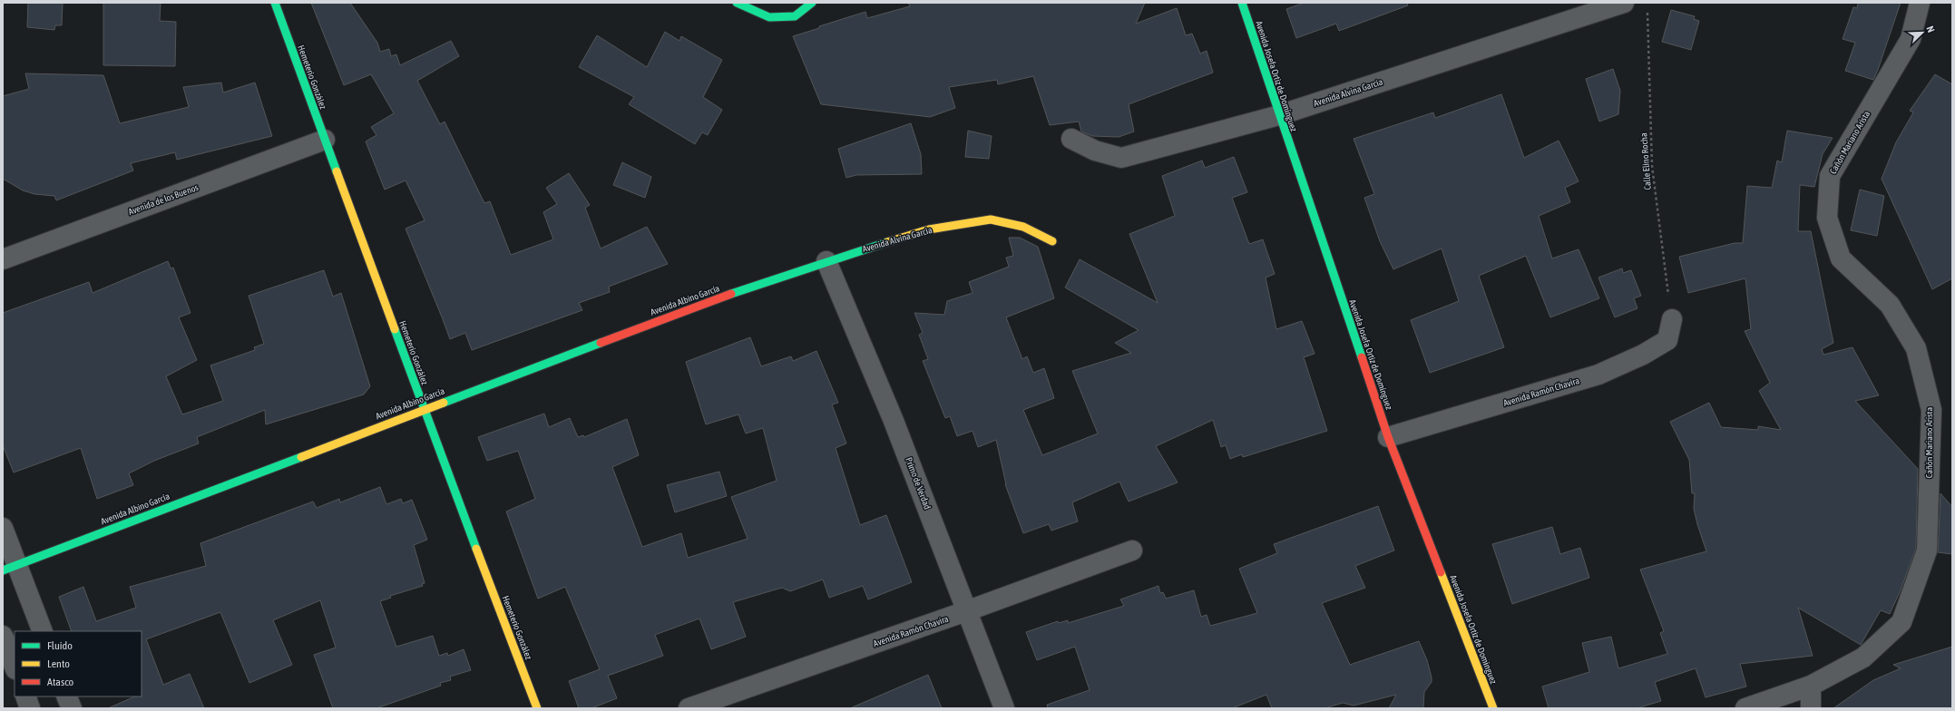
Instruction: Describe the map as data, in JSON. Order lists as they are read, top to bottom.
{
  "streets": {
    "street": [
      "Avenida Josefa Ortiz de Domínguez",
      "Hemeterio González",
      "Avenida Alvina Garcia",
      "Cañón Mariano Arista",
      "Avenida de los Buenos",
      "Avenida Albino García",
      "Avenida Ramón Chavira",
      "Primo de Verdad"
    ],
    "path": ["Calle Elino Rocha"]
  },
  "crossings": [
    ["Avenida Josefa Ortiz de Domínguez", "Avenida Alvina Garcia"],
    ["Avenida Josefa Ortiz de Domínguez", "Avenida Ramón Chavira"],
    ["Hemeterio González", "Avenida de los Buenos"],
    ["Hemeterio González", "Avenida Albino García"],
    ["Avenida Alvina Garcia", "Avenida Albino García"],
    ["Avenida Alvina Garcia", "Primo de Verdad"],
    ["Calle Elino Rocha", "Avenida Ramón Chavira"],
    ["Avenida Albino García", "Primo de Verdad"],
    ["Avenida Ramón Chavira", "Primo de Verdad"]
  ],
  "legend": ["Fluido", "Lento", "Atasco"],
  "north": "top right"
}
